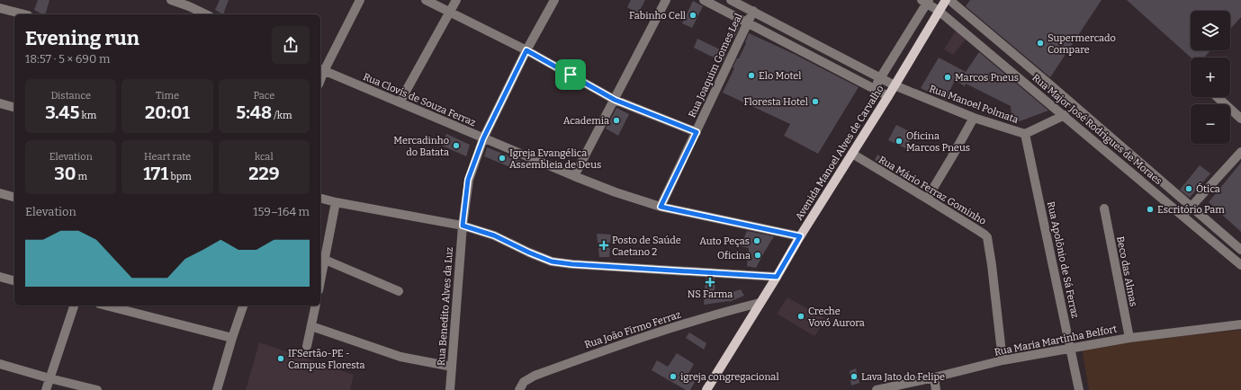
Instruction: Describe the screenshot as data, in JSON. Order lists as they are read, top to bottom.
{
  "streets": {
    "main road": ["Avenida Manoel Alves de Carvalho"],
    "street": [
      "Rua Joaquim Gomes Leal",
      "Rua Clovis de Souza Ferraz",
      "Rua Manoel Polmata",
      "Rua Major José Rodrigues de Moraes",
      "Rua Mário Ferraz Gominho",
      "Rua Apolônio de Sá Ferraz",
      "Beco das Almas",
      "Rua Benedito Alves da Luz",
      "Rua João Firmo Ferraz",
      "Rua Maria Martinha Belfort"
    ]
  },
  "crossings": [
    ["Rua Joaquim Gomes Leal", "Rua Clovis de Souza Ferraz"],
    ["Rua Joaquim Gomes Leal", "Rua Manoel Polmata"],
    ["Rua Clovis de Souza Ferraz", "Avenida Manoel Alves de Carvalho"],
    ["Rua Clovis de Souza Ferraz", "Rua Benedito Alves da Luz"],
    ["Rua Manoel Polmata", "Rua Major José Rodrigues de Moraes"],
    ["Rua Manoel Polmata", "Avenida Manoel Alves de Carvalho"],
    ["Rua Manoel Polmata", "Rua Apolônio de Sá Ferraz"],
    ["Rua Major José Rodrigues de Moraes", "Avenida Manoel Alves de Carvalho"],
    ["Avenida Manoel Alves de Carvalho", "Rua Mário Ferraz Gominho"],
    ["Avenida Manoel Alves de Carvalho", "Rua João Firmo Ferraz"],
    ["Rua Mário Ferraz Gominho", "Rua Maria Martinha Belfort"],
    ["Rua Apolônio de Sá Ferraz", "Rua Maria Martinha Belfort"],
    ["Beco das Almas", "Rua Maria Martinha Belfort"]
  ],
  "places": {
    "other": [
      "Fabinho Cell",
      "Supermercado Compare",
      "Elo Motel",
      "Marcos Pneus",
      "Floresta Hotel",
      "Academia",
      "Oficina Marcos Pneus",
      "Mercadinho do Batata",
      "Igreja Evangélica Assembleia de Deus",
      "Ótica",
      "Escritório Pam",
      "Auto Peças",
      "Oficina",
      "Creche Vovó Aurora",
      "IFSertão-PE - Campus Floresta",
      "igreja congregacional",
      "Lava Jato do Felipe"
    ],
    "health": ["Posto de Saúde Caetano 2", "NS Farma"]
  },
  "page": {
    "map_buttons": ["+", "−"],
    "heading": ["Evening run", "18:57 · 5 × 690 m"],
    "stats": [
      ["Distance", "3.45 km"],
      ["Time", "20:01"],
      ["Pace", "5:48 /km"],
      ["Elevation", "30 m"],
      ["Heart rate", "171 bpm"],
      ["kcal", "229"]
    ],
    "chart": ["Elevation", "159–164 m"]
  }
}
